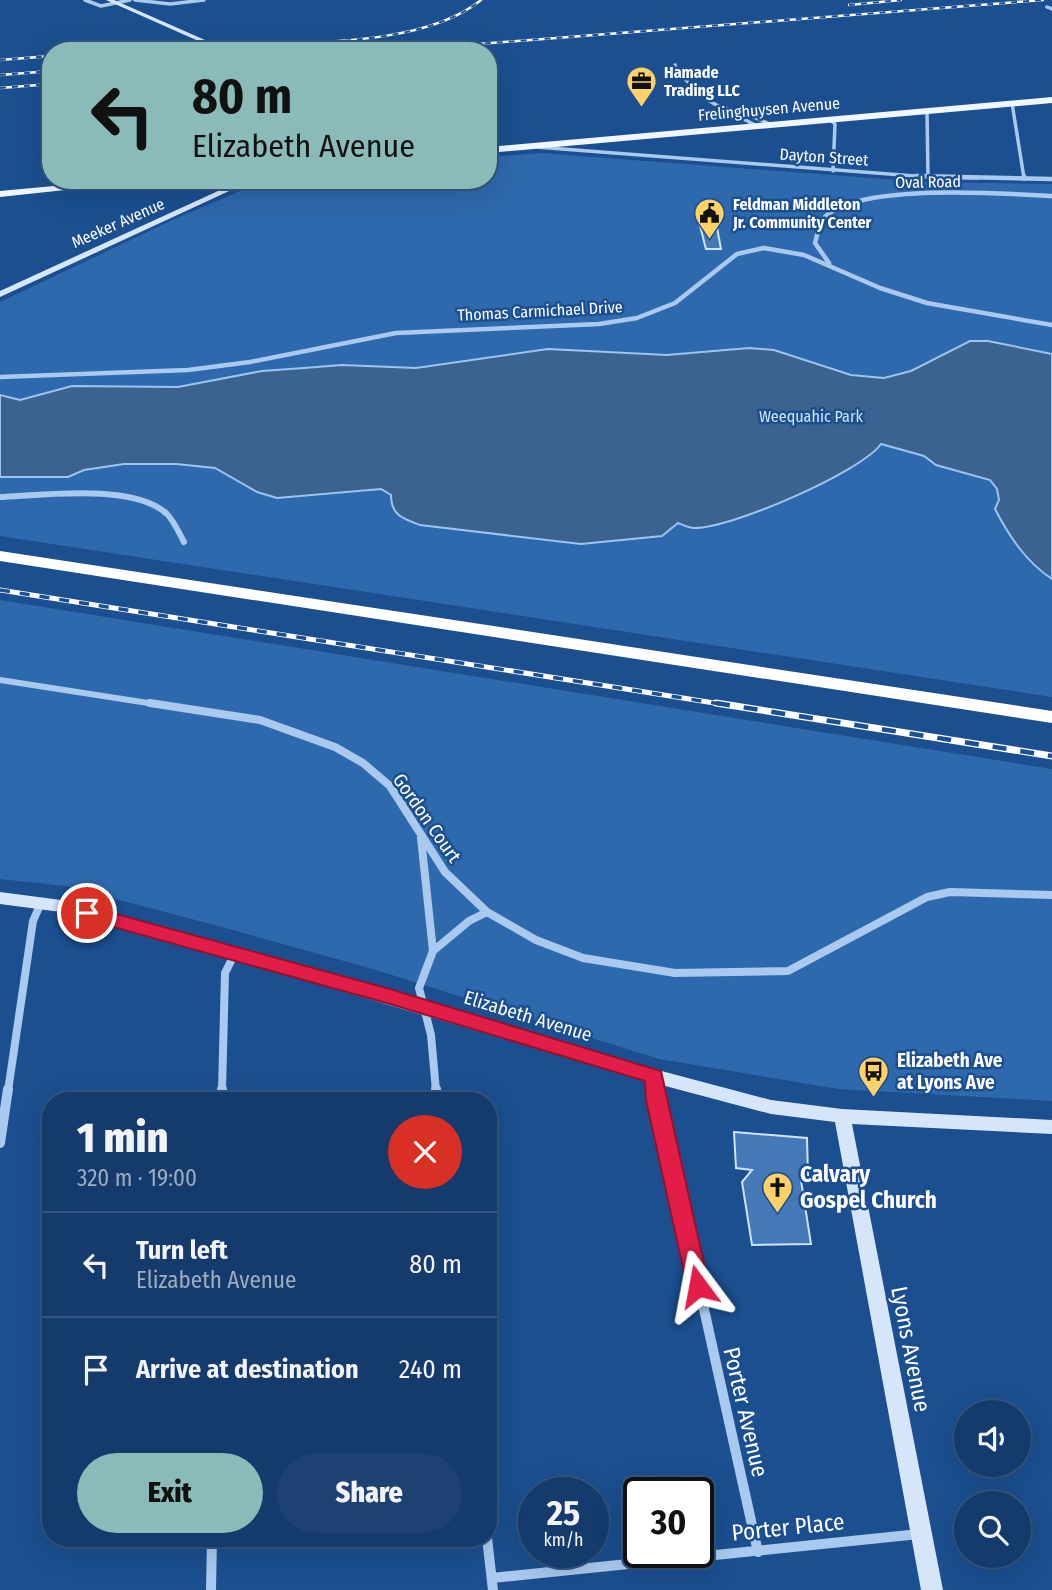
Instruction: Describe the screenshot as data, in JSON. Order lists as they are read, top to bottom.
{
  "streets": {
    "main road": [
      "Frelinghuysen Avenue",
      "Meeker Avenue",
      "Elizabeth Avenue",
      "Lyons Avenue"
    ],
    "street": [
      "Dayton Street",
      "Oval Road",
      "Thomas Carmichael Drive",
      "Gordon Court",
      "Porter Avenue",
      "Porter Place"
    ]
  },
  "crossings": [
    ["Frelinghuysen Avenue", "Dayton Street"],
    ["Oval Road", "Thomas Carmichael Drive"],
    ["Elizabeth Avenue", "Lyons Avenue"],
    ["Elizabeth Avenue", "Porter Avenue"],
    ["Lyons Avenue", "Porter Place"],
    ["Porter Avenue", "Porter Place"]
  ],
  "parks": ["Weequahic Park"],
  "places": {
    "office": ["Hamade Trading LLC"],
    "public building": ["Feldman Middleton Jr. Community Center"],
    "bus stop": ["Elizabeth Ave at Lyons Ave"],
    "church": ["Calvary Gospel Church"]
  },
  "page": {
    "turn": ["80 m", "Elizabeth Avenue"],
    "heading": ["1 min", "320 m · 19:00"],
    "list": [
      {
        "name": "Turn left",
        "note": "Elizabeth Avenue",
        "value": "80 m"
      },
      {
        "name": "Arrive at destination",
        "value": "240 m"
      }
    ],
    "buttons": ["Exit", "Share"],
    "speed": "25 km/h",
    "limit": "30"
  }
}
